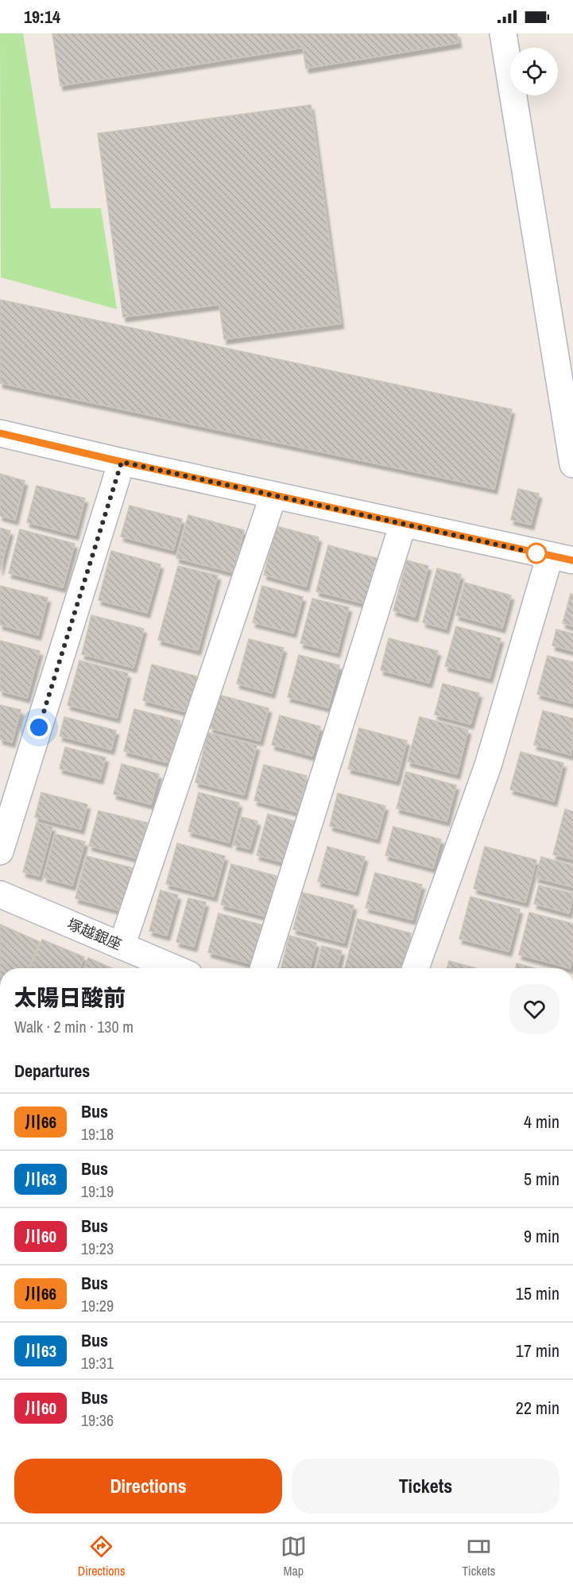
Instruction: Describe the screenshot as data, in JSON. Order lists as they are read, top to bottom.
{
  "streets": {
    "street": ["塚越銀座"]
  },
  "lines": ["bus line 川66"],
  "page": {
    "status": "19:14",
    "heading": [
      ["太陽日酸前", "Walk · 2 min · 130 m"],
      "Departures"
    ],
    "list": [
      {
        "mark": "川66",
        "name": "Bus",
        "note": "19:18",
        "value": "4 min"
      },
      {
        "mark": "川63",
        "name": "Bus",
        "note": "19:19",
        "value": "5 min"
      },
      {
        "mark": "川60",
        "name": "Bus",
        "note": "19:23",
        "value": "9 min"
      },
      {
        "mark": "川66",
        "name": "Bus",
        "note": "19:29",
        "value": "15 min"
      },
      {
        "mark": "川63",
        "name": "Bus",
        "note": "19:31",
        "value": "17 min"
      },
      {
        "mark": "川60",
        "name": "Bus",
        "note": "19:36",
        "value": "22 min"
      }
    ],
    "buttons": ["Directions", "Tickets"],
    "tabs": ["Directions", "Map", "Tickets"]
  }
}
